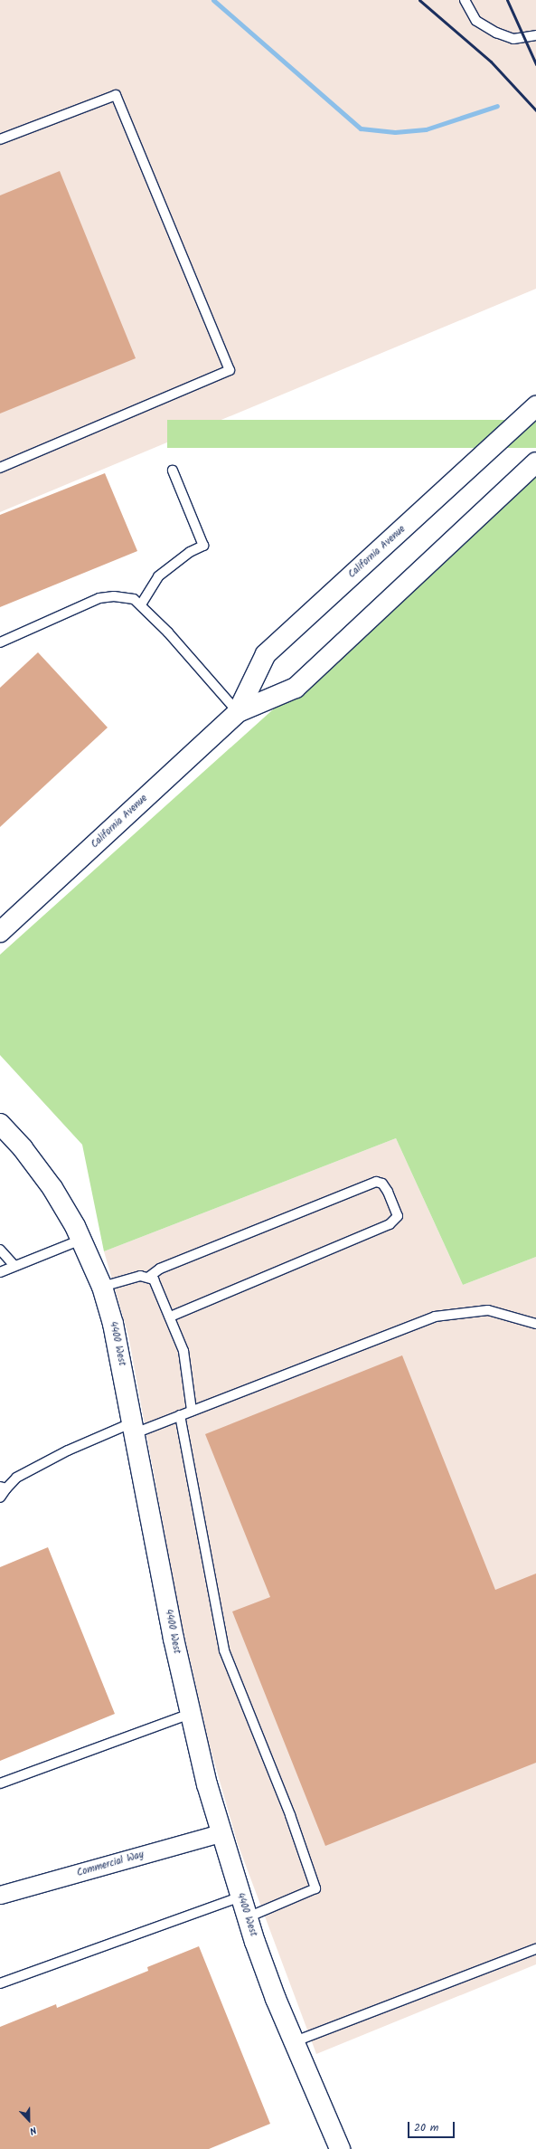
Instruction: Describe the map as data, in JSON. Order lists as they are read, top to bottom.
{
  "streets": {
    "main road": ["California Avenue", "4400 West"],
    "street": ["Commercial Way"]
  },
  "crossings": [
    ["4400 West", "Commercial Way"]
  ],
  "scale_bar": "20 m",
  "north": "bottom"
}
